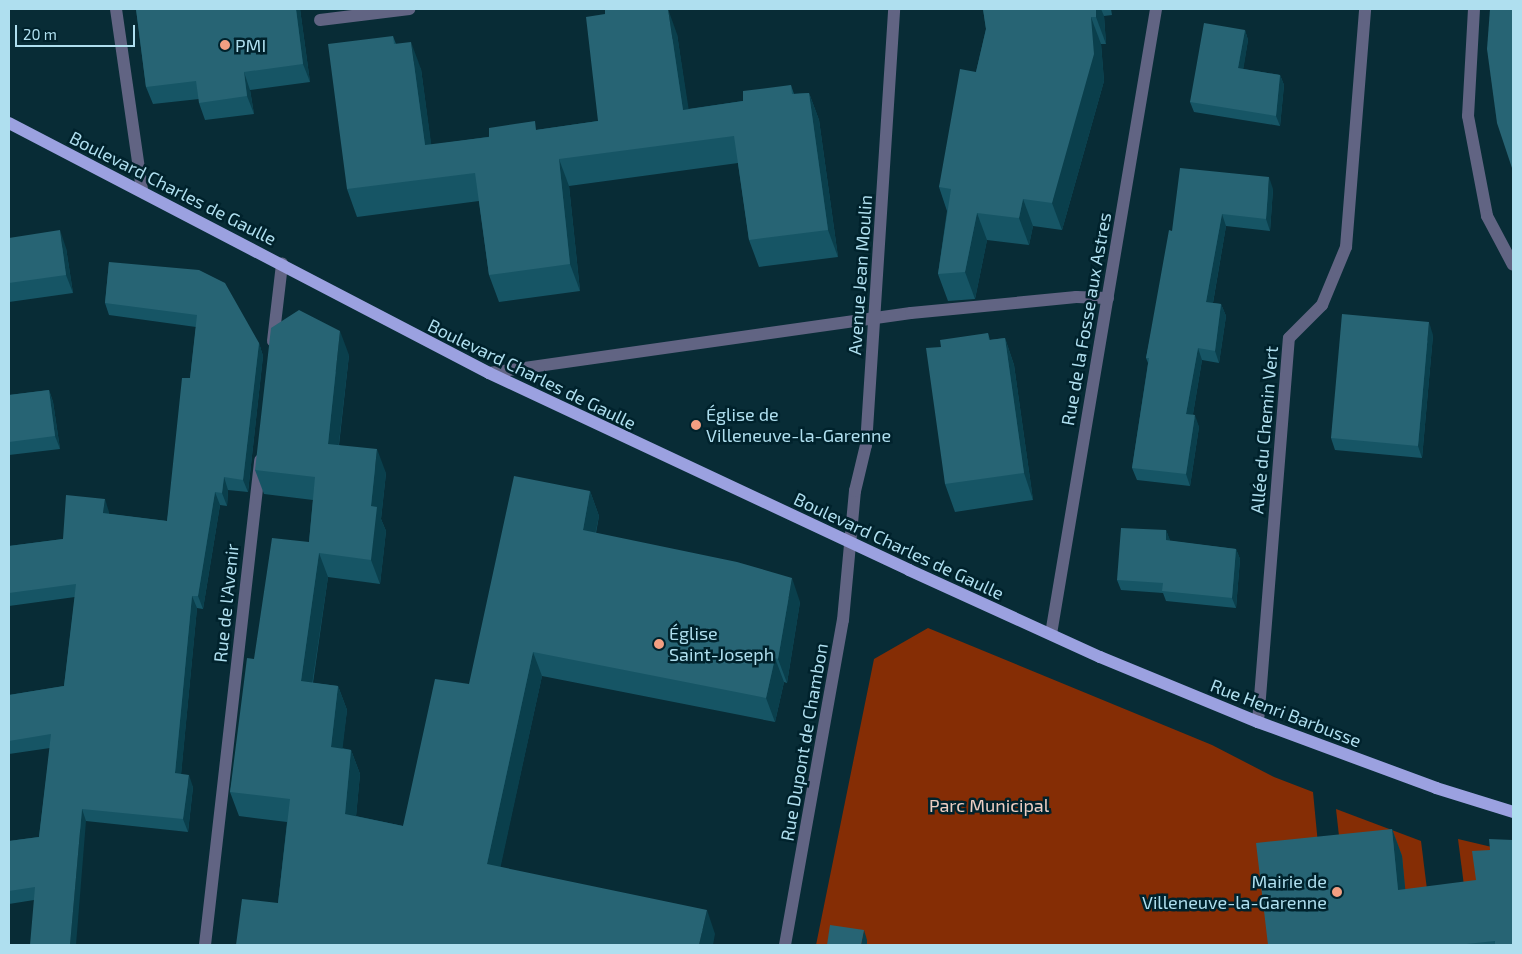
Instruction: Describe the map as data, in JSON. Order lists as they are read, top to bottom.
{
  "streets": {
    "main road": ["Boulevard Charles de Gaulle", "Rue Henri Barbusse"],
    "street": [
      "Avenue Jean Moulin",
      "Rue de la Fosse aux Astres",
      "Allée du Chemin Vert",
      "Rue de l'Avenir",
      "Rue Dupont de Chambon"
    ]
  },
  "crossings": [
    ["Boulevard Charles de Gaulle", "Avenue Jean Moulin"],
    ["Boulevard Charles de Gaulle", "Rue de la Fosse aux Astres"],
    ["Boulevard Charles de Gaulle", "Rue Henri Barbusse"],
    ["Boulevard Charles de Gaulle", "Rue Dupont de Chambon"],
    ["Avenue Jean Moulin", "Rue Dupont de Chambon"],
    ["Rue de la Fosse aux Astres", "Rue Henri Barbusse"],
    ["Allée du Chemin Vert", "Rue Henri Barbusse"]
  ],
  "parks": ["Parc Municipal"],
  "places": [
    "PMI",
    "Église de Villeneuve-la-Garenne",
    "Église Saint-Joseph",
    "Mairie de Villeneuve-la-Garenne"
  ],
  "scale_bar": "20 m"
}
